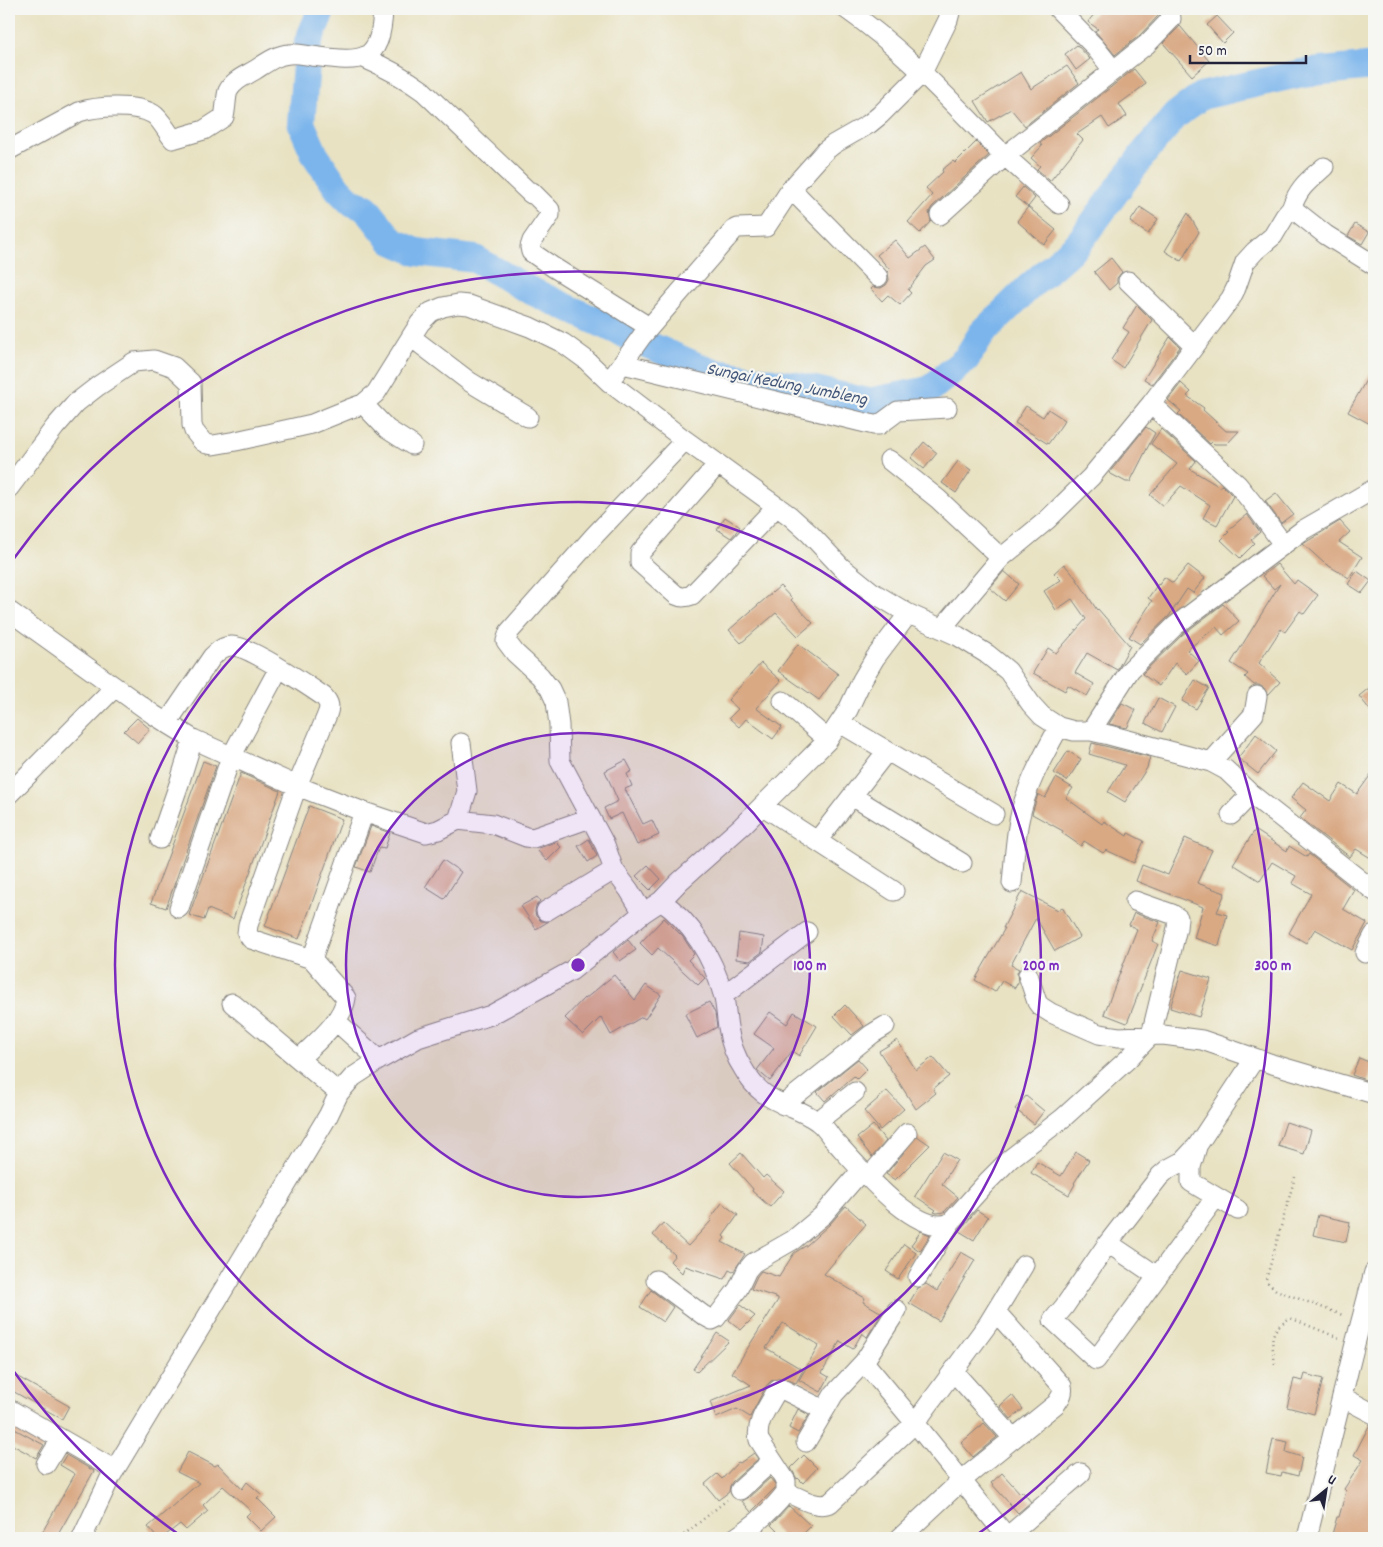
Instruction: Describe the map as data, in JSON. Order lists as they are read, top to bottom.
{
  "water": ["Sungai Kedung Jumbleng"],
  "scale_bar": "50 m",
  "north": "top right",
  "rings": ["100 m", "200 m", "300 m"]
}
